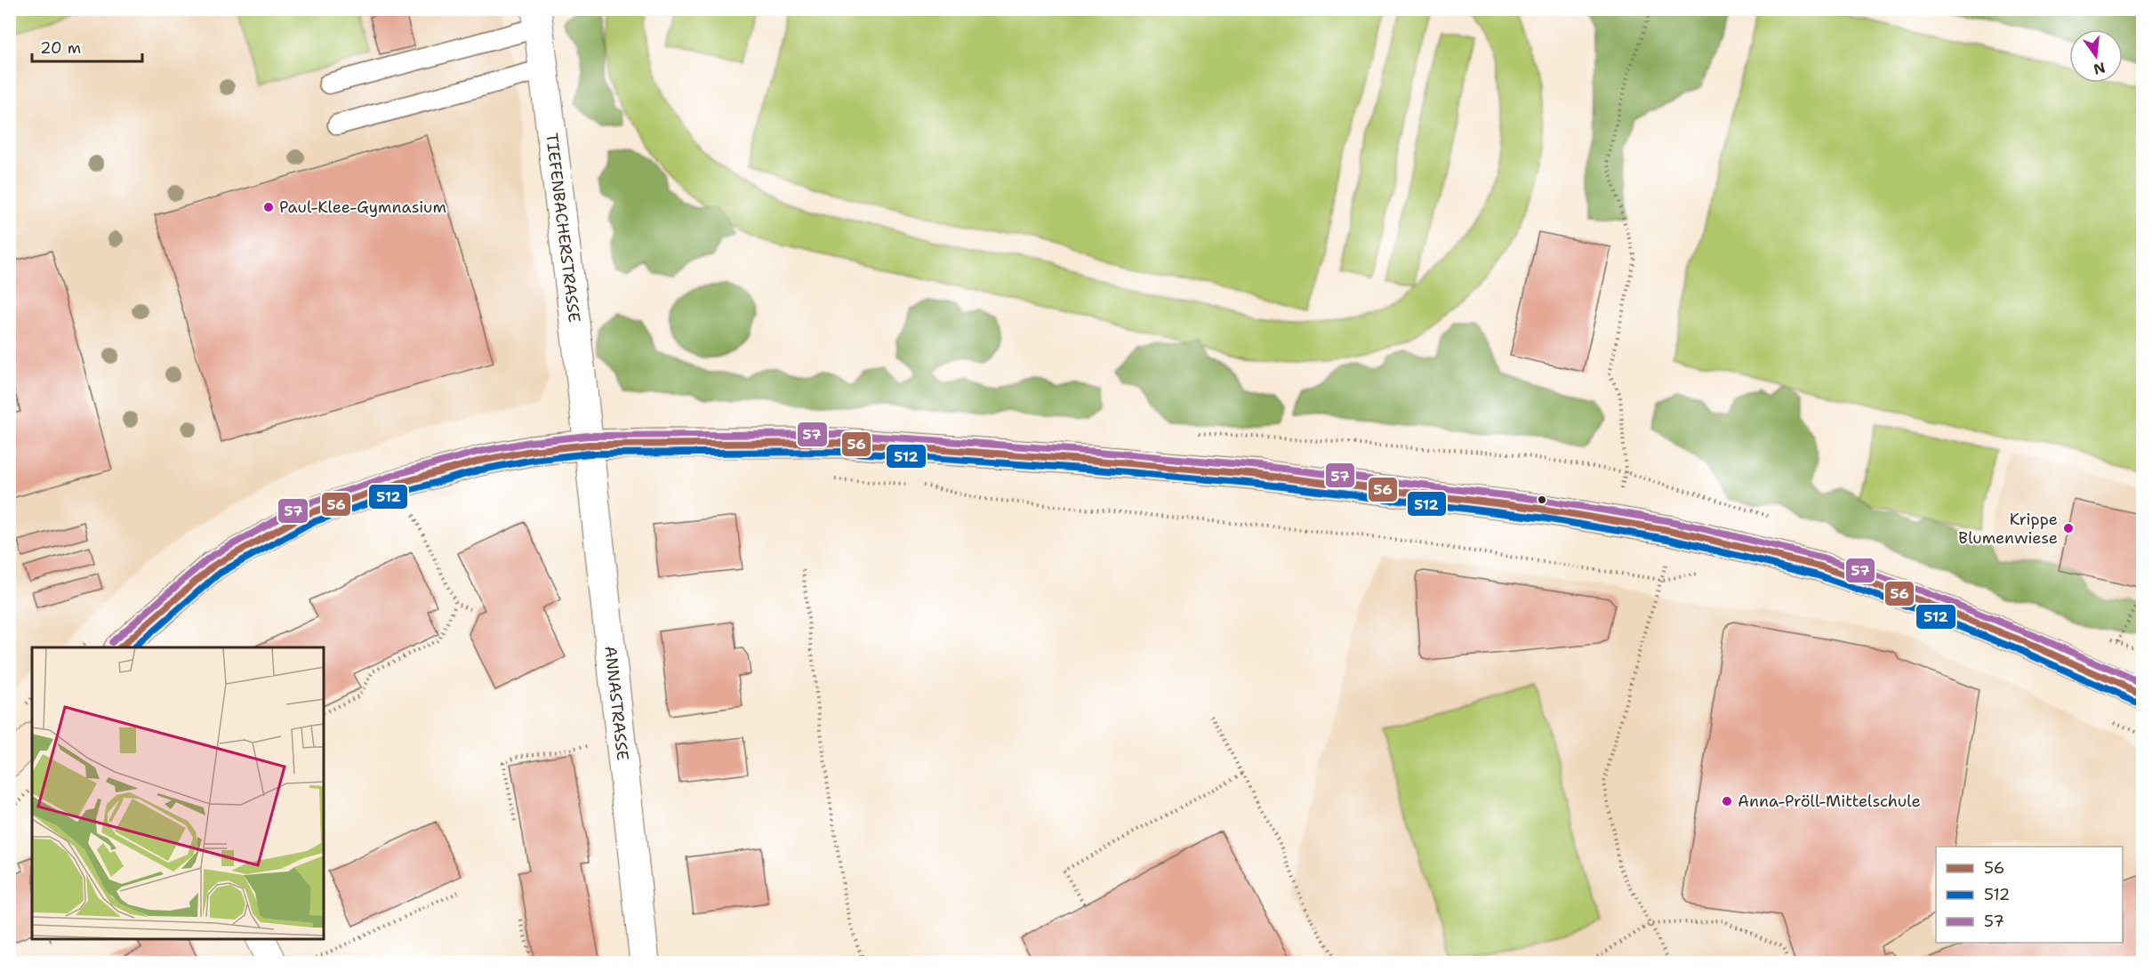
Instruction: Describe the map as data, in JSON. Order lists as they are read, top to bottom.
{
  "streets": {
    "street": ["TIEFENBACHERSTRASSE", "ANNASTRASSE"]
  },
  "crossings": [
    ["TIEFENBACHERSTRASSE", "ANNASTRASSE"]
  ],
  "places": ["Paul-Klee-Gymnasium", "Krippe Blumenwiese", "Anna-Pröll-Mittelschule"],
  "lines": ["transit line 57", "transit line 56", "transit line 512"],
  "legend": ["56", "512", "57"],
  "scale_bar": "20 m",
  "north": "bottom"
}
